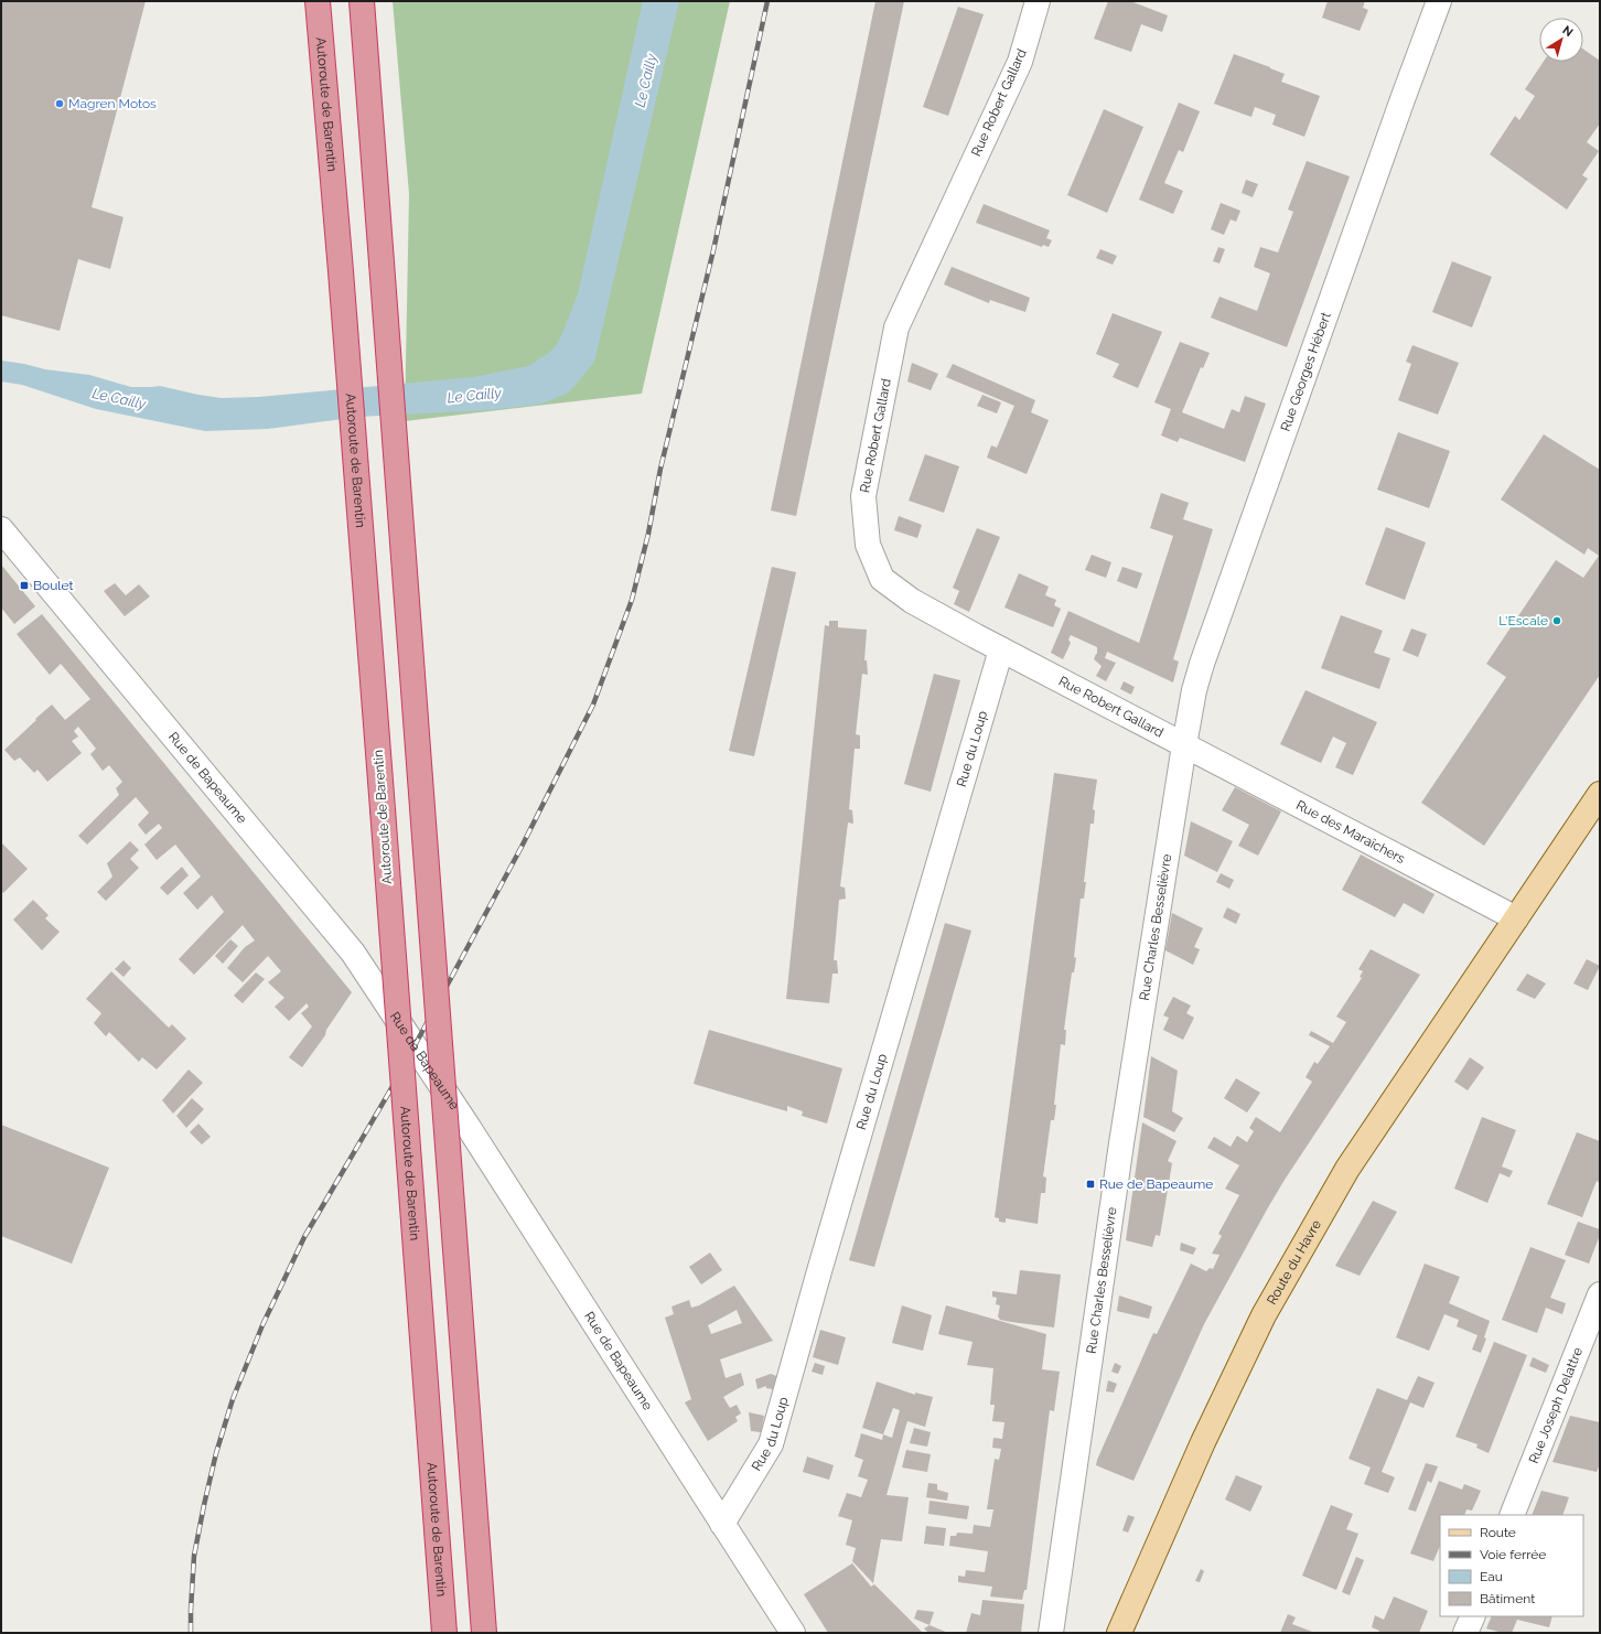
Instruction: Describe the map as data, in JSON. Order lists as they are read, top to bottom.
{
  "streets": {
    "highway": ["Autoroute de Barentin"],
    "main road": ["Route du Havre"],
    "street": [
      "Rue Robert Gallard",
      "Rue Georges Hébert",
      "Rue du Loup",
      "Rue de Bapeaume",
      "Rue des Maraîchers",
      "Rue Charles Besselièvre",
      "Rue Joseph Delattre"
    ]
  },
  "crossings": [
    ["Rue Robert Gallard", "Rue Georges Hébert"],
    ["Rue Robert Gallard", "Rue du Loup"],
    ["Rue Robert Gallard", "Rue des Maraîchers"],
    ["Rue Robert Gallard", "Rue Charles Besselièvre"],
    ["Rue Georges Hébert", "Rue des Maraîchers"],
    ["Rue Georges Hébert", "Rue Charles Besselièvre"],
    ["Rue du Loup", "Rue de Bapeaume"],
    ["Rue des Maraîchers", "Rue Charles Besselièvre"],
    ["Rue des Maraîchers", "Route du Havre"]
  ],
  "water": ["Le Cailly"],
  "places": {
    "other": ["Magren Motos", "L'Escale"],
    "transit": ["Boulet", "Rue de Bapeaume"]
  },
  "legend": [
    "Route",
    "Voie ferrée",
    "Eau",
    "Bâtiment"
  ],
  "north": "top right"
}
